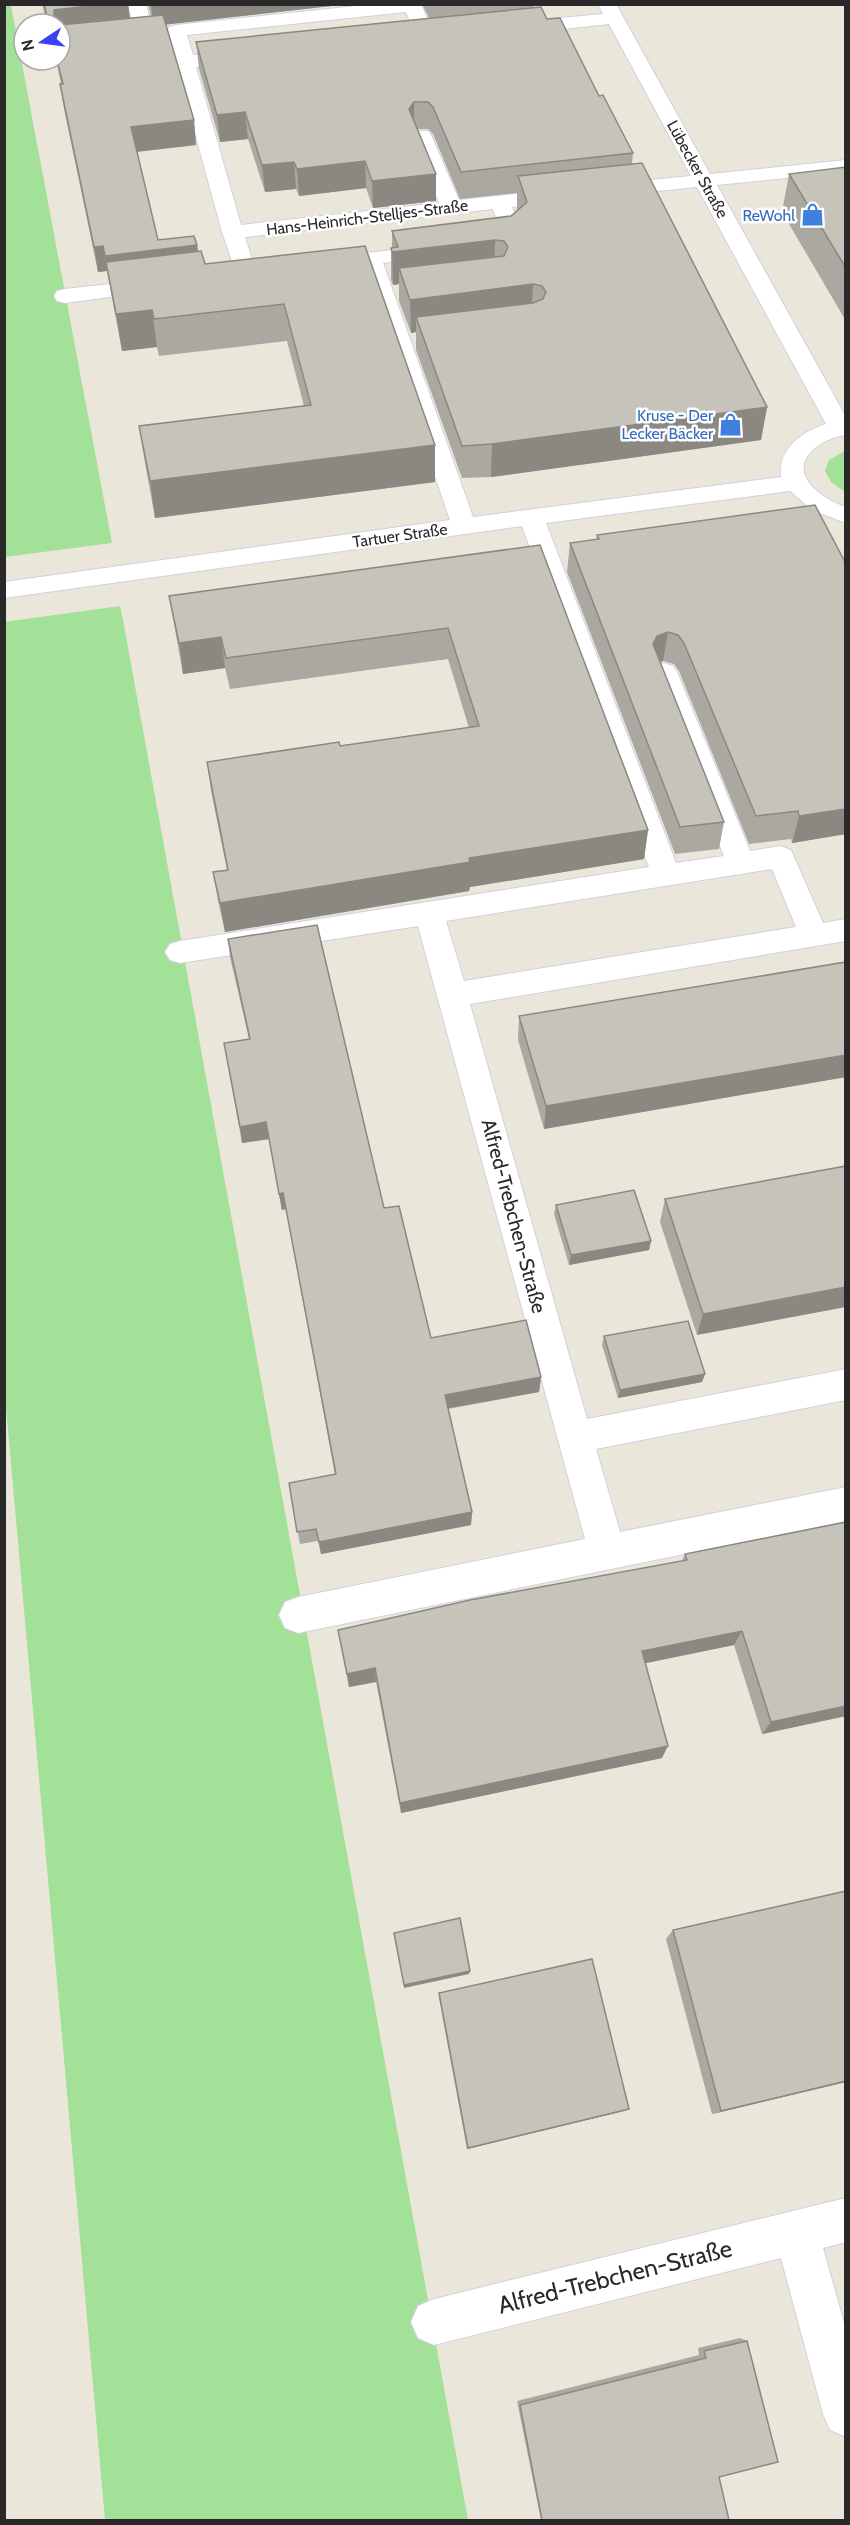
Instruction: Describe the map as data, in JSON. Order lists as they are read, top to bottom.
{
  "streets": {
    "street": [
      "Lübecker Straße",
      "Hans-Heinrich-Stelljes-Straße",
      "Tartuer Straße",
      "Alfred-Trebchen-Straße"
    ]
  },
  "crossings": [
    ["Lübecker Straße", "Hans-Heinrich-Stelljes-Straße"]
  ],
  "places": {
    "shop": ["ReWohl", "Kruse - Der Lecker Bäcker"]
  },
  "north": "left"
}
